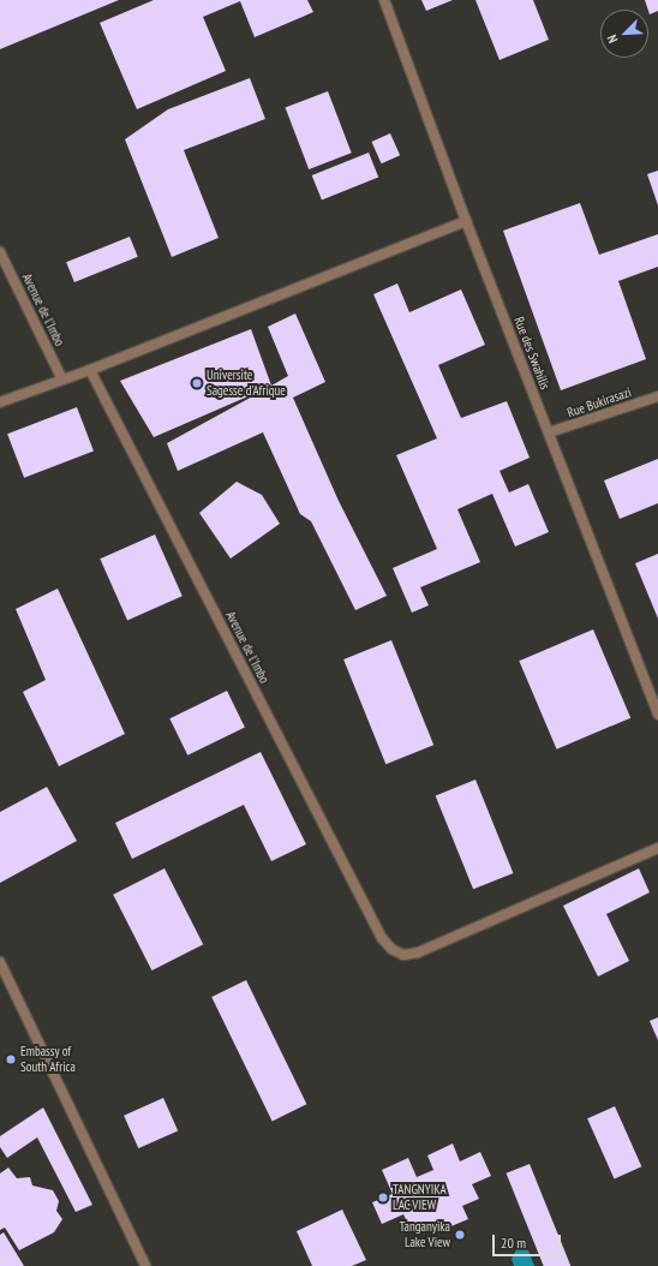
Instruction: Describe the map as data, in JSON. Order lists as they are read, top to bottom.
{
  "streets": {
    "street": ["Avenue de l'Imbo", "Rue des Swahilis", "Rue Bukirasazi"]
  },
  "crossings": [
    ["Rue des Swahilis", "Rue Bukirasazi"]
  ],
  "places": [
    "Universite Sagesse d'Afrique",
    "Embassy of South Africa",
    "TANGNYIKA LAC VIEW",
    "Tanganyika Lake View"
  ],
  "scale_bar": "20 m",
  "north": "bottom left"
}
